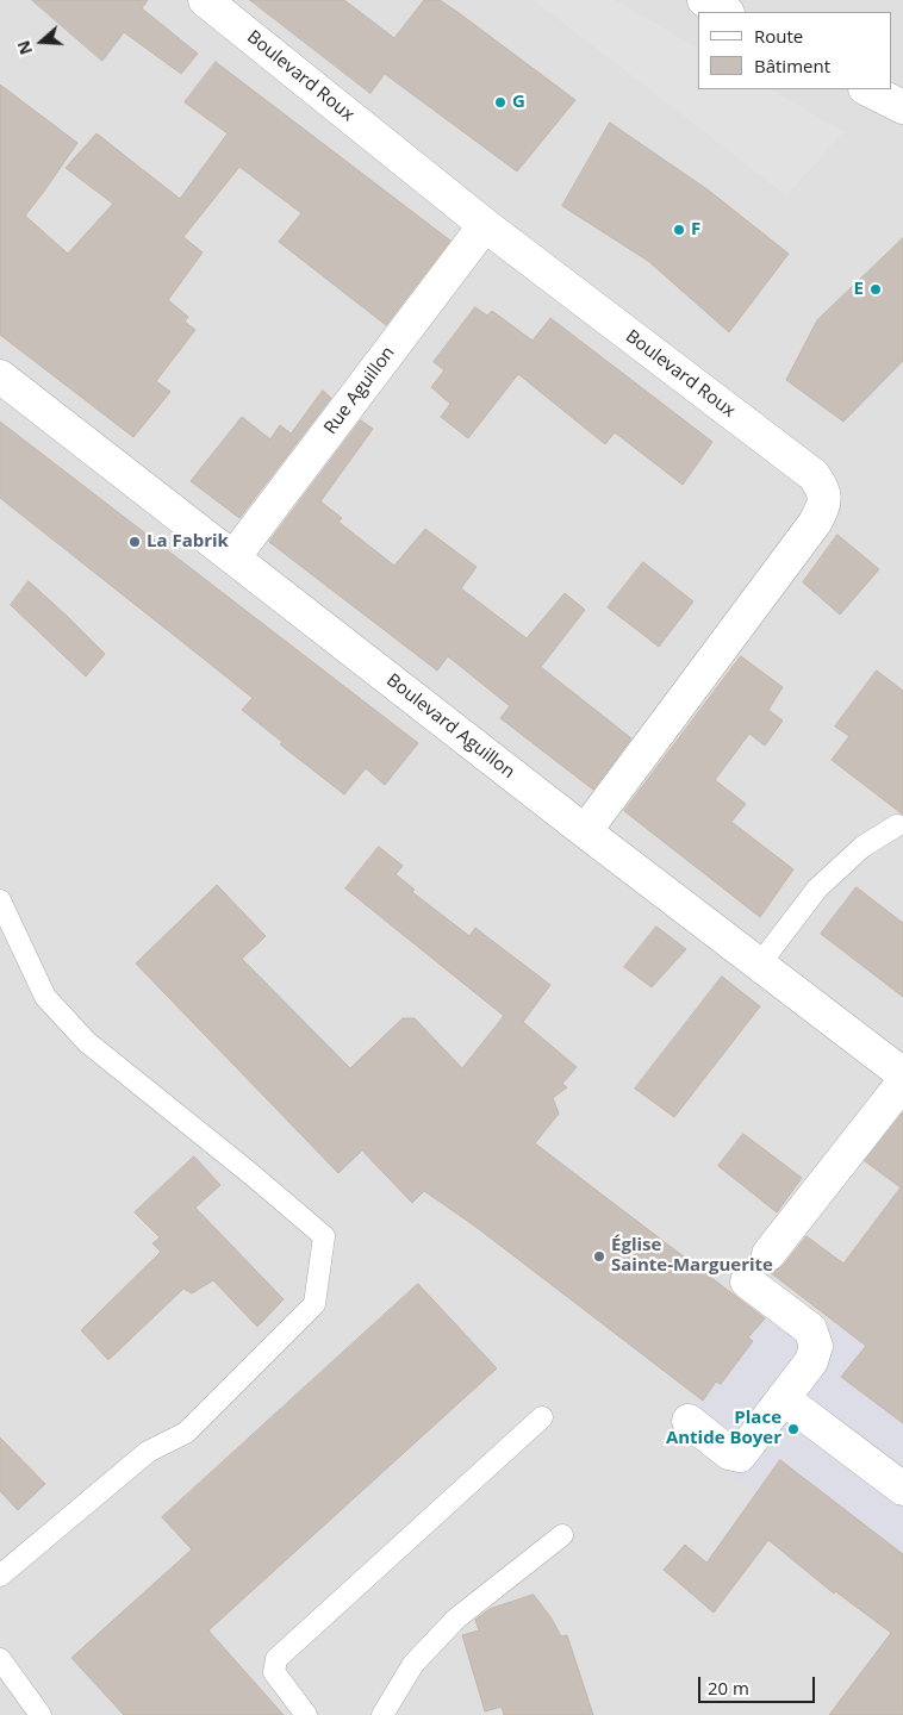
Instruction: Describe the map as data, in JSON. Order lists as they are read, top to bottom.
{
  "streets": {
    "street": ["Boulevard Roux", "Rue Aguillon", "Boulevard Aguillon"]
  },
  "crossings": [
    ["Boulevard Roux", "Rue Aguillon"],
    ["Boulevard Roux", "Boulevard Aguillon"],
    ["Rue Aguillon", "Boulevard Aguillon"]
  ],
  "places": [
    "G",
    "F",
    "E",
    "La Fabrik",
    "Église Sainte-Marguerite",
    "Place Antide Boyer"
  ],
  "legend": ["Route", "Bâtiment"],
  "scale_bar": "20 m",
  "north": "left"
}
